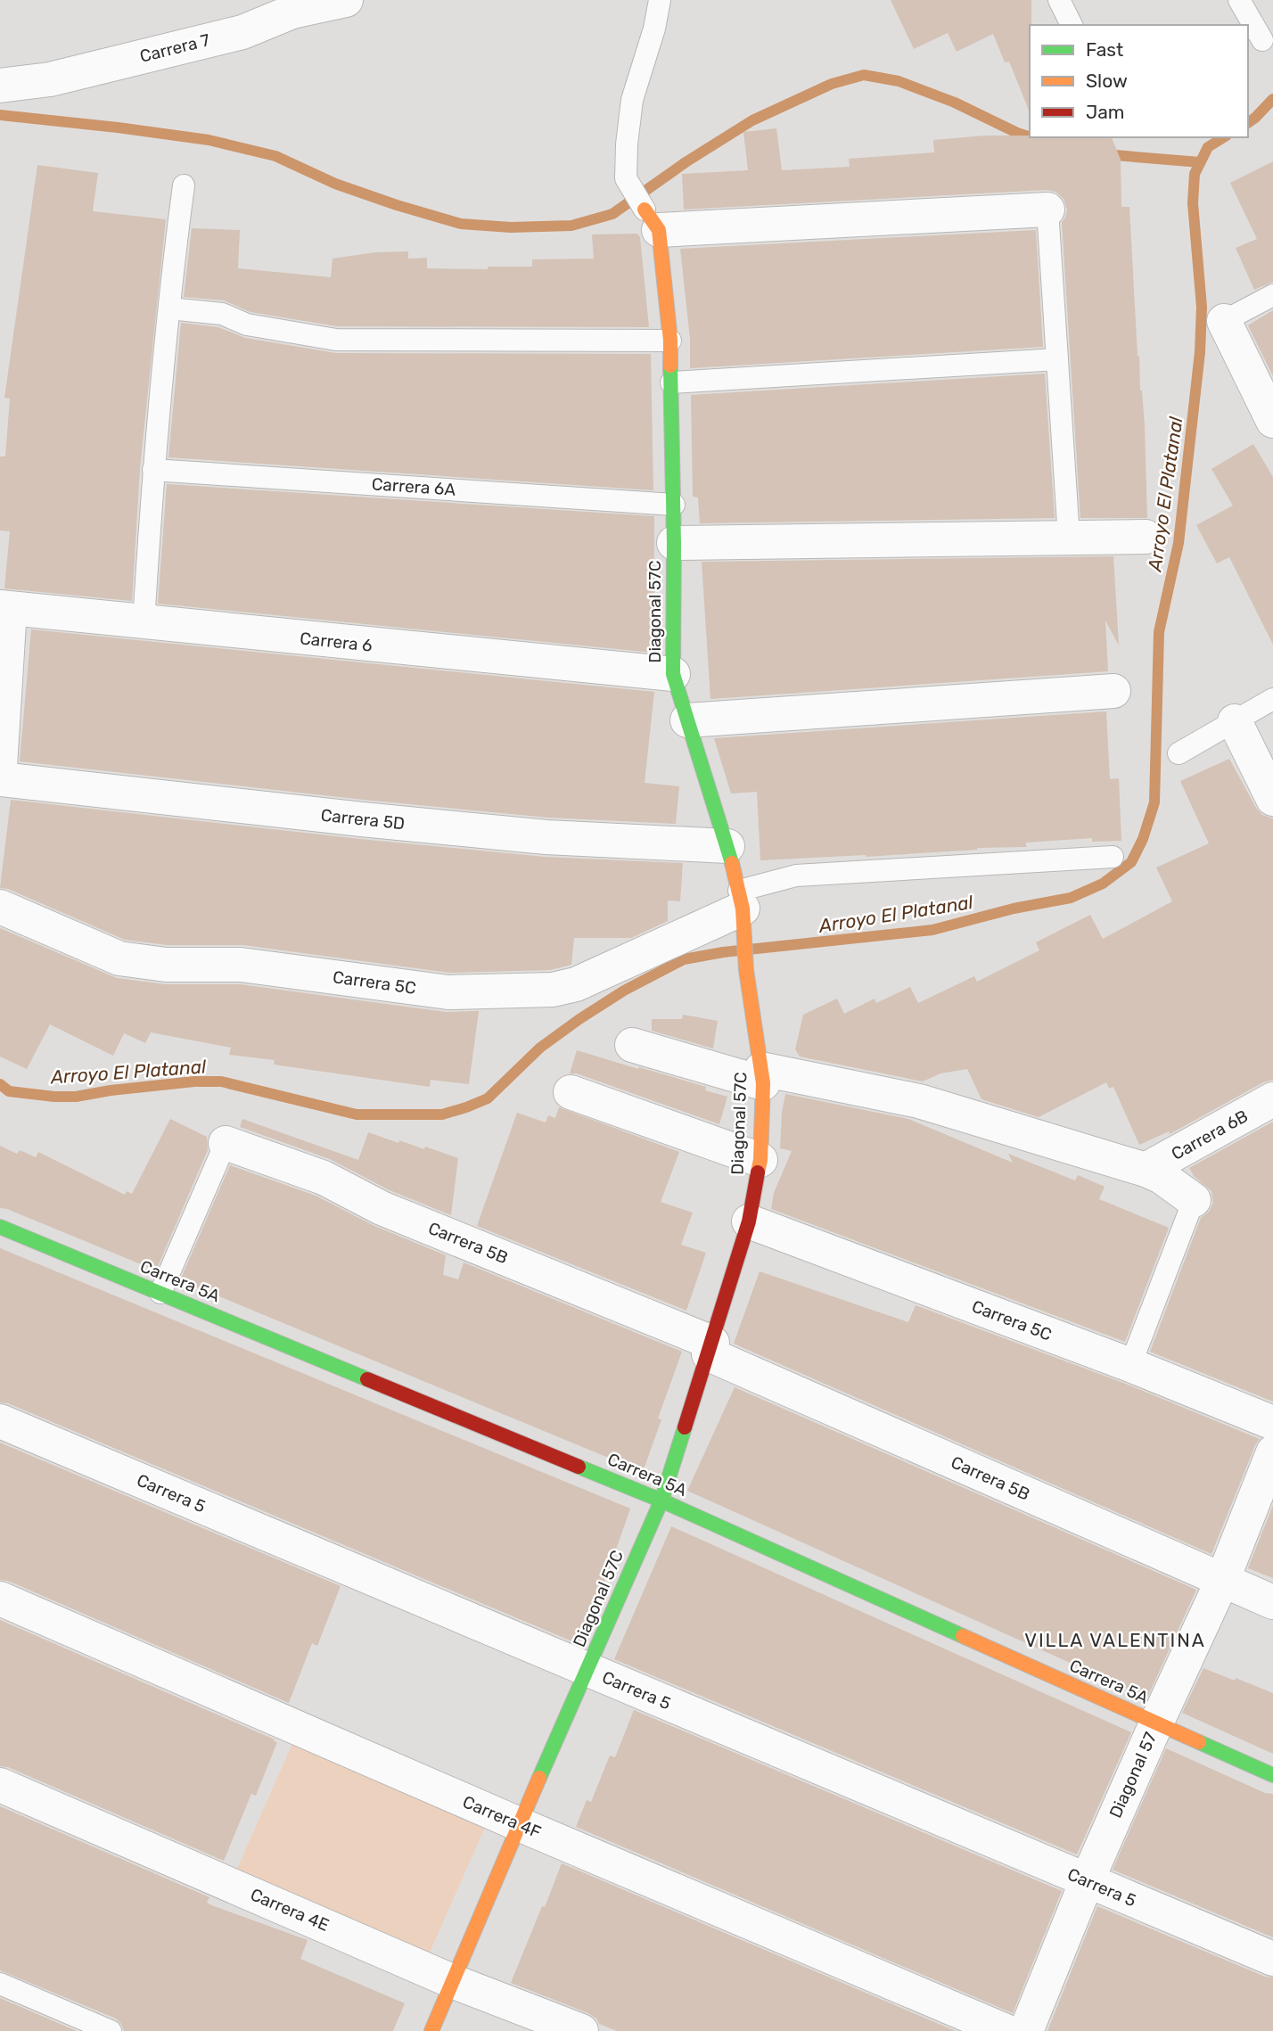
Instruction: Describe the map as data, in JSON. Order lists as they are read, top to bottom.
{
  "streets": {
    "street": [
      "Carrera 7",
      "Diagonal 57C",
      "Carrera 6",
      "Carrera 5D",
      "Carrera 5C",
      "Carrera 6B",
      "Carrera 5B",
      "Carrera 5A",
      "Carrera 5",
      "Diagonal 57",
      "Carrera 4F",
      "Carrera 4E"
    ],
    "lane": ["Carrera 6A"]
  },
  "crossings": [
    ["Carrera 6A", "Diagonal 57C"],
    ["Diagonal 57C", "Carrera 6"],
    ["Diagonal 57C", "Carrera 5D"],
    ["Diagonal 57C", "Carrera 5C"],
    ["Diagonal 57C", "Carrera 5B"],
    ["Diagonal 57C", "Carrera 5A"],
    ["Diagonal 57C", "Carrera 5"],
    ["Diagonal 57C", "Carrera 4F"],
    ["Diagonal 57C", "Carrera 4E"],
    ["Carrera 5B", "Diagonal 57"],
    ["Carrera 5A", "Diagonal 57"],
    ["Carrera 5", "Diagonal 57"]
  ],
  "districts": ["VILLA VALENTINA"],
  "water": ["Arroyo El Platanal"],
  "legend": ["Fast", "Slow", "Jam"]
}
